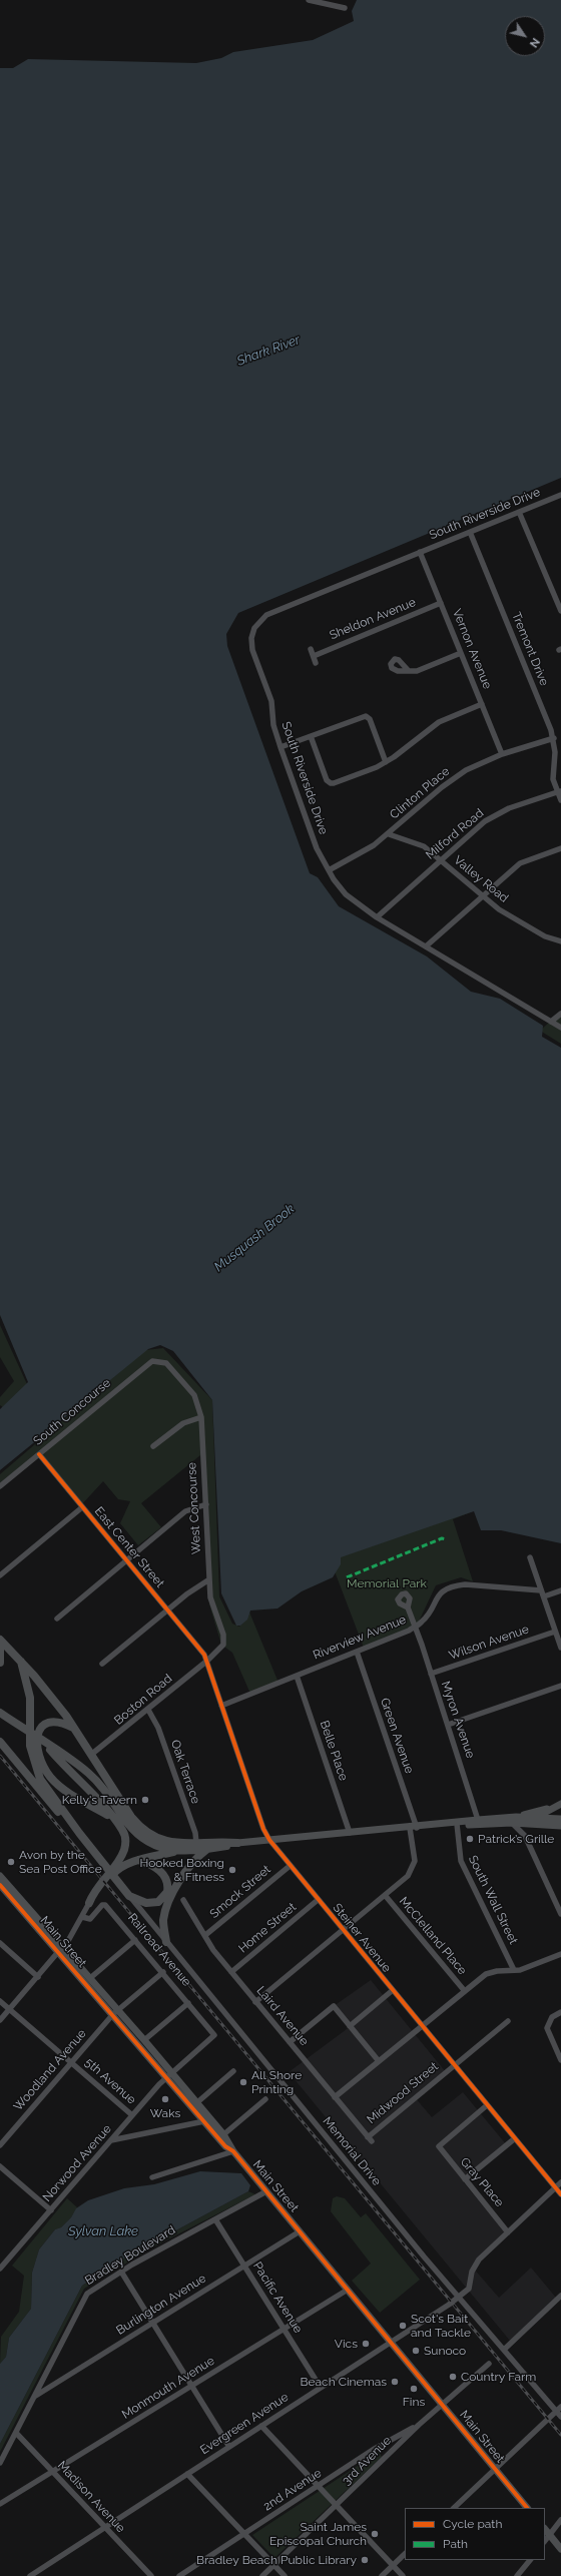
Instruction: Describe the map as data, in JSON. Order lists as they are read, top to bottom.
{
  "streets": {
    "main road": ["Main Street"],
    "street": [
      "South Riverside Drive",
      "Sheldon Avenue",
      "Vernon Avenue",
      "Tremont Drive",
      "Clinton Place",
      "Milford Road",
      "Valley Road",
      "South Concourse",
      "West Concourse",
      "East Center Street",
      "Riverview Avenue",
      "Wilson Avenue",
      "Boston Road",
      "Myron Avenue",
      "Green Avenue",
      "Belle Place",
      "Oak Terrace",
      "Smock Street",
      "South Wall Street",
      "Home Street",
      "McClelland Place",
      "Steiner Avenue",
      "Railroad Avenue",
      "Laird Avenue",
      "Woodland Avenue",
      "5th Avenue",
      "Midwood Street",
      "Memorial Drive",
      "Norwood Avenue",
      "Gray Place",
      "Bradley Boulevard",
      "Pacific Avenue",
      "Burlington Avenue",
      "Monmouth Avenue",
      "Evergreen Avenue",
      "3rd Avenue",
      "2nd Avenue",
      "Madison Avenue"
    ]
  },
  "crossings": [
    ["South Riverside Drive", "Vernon Avenue"],
    ["South Riverside Drive", "Tremont Drive"],
    ["South Riverside Drive", "Clinton Place"],
    ["South Riverside Drive", "Milford Road"],
    ["Sheldon Avenue", "Vernon Avenue"],
    ["Vernon Avenue", "Clinton Place"],
    ["Tremont Drive", "Clinton Place"],
    ["Tremont Drive", "Milford Road"],
    ["Clinton Place", "Valley Road"],
    ["Milford Road", "Valley Road"],
    ["South Concourse", "West Concourse"],
    ["South Concourse", "East Center Street"],
    ["West Concourse", "East Center Street"],
    ["West Concourse", "Boston Road"],
    ["West Concourse", "Steiner Avenue"],
    ["East Center Street", "Boston Road"],
    ["East Center Street", "Steiner Avenue"],
    ["Riverview Avenue", "Myron Avenue"],
    ["Riverview Avenue", "Green Avenue"],
    ["Riverview Avenue", "Belle Place"],
    ["Riverview Avenue", "Steiner Avenue"],
    ["Wilson Avenue", "Myron Avenue"],
    ["Boston Road", "Oak Terrace"],
    ["Boston Road", "Steiner Avenue"],
    ["Green Avenue", "McClelland Place"],
    ["Smock Street", "Steiner Avenue"],
    ["Smock Street", "Laird Avenue"],
    ["Home Street", "Steiner Avenue"],
    ["Home Street", "Laird Avenue"],
    ["Steiner Avenue", "Midwood Street"],
    ["Steiner Avenue", "Gray Place"],
    ["Steiner Avenue", "Evergreen Avenue"],
    ["Main Street", "Woodland Avenue"],
    ["Main Street", "Norwood Avenue"],
    ["Main Street", "Bradley Boulevard"],
    ["Main Street", "Burlington Avenue"],
    ["Main Street", "Monmouth Avenue"],
    ["Main Street", "Evergreen Avenue"],
    ["Main Street", "3rd Avenue"],
    ["Railroad Avenue", "Woodland Avenue"],
    ["Railroad Avenue", "Norwood Avenue"],
    ["Laird Avenue", "Midwood Street"],
    ["Woodland Avenue", "5th Avenue"],
    ["5th Avenue", "Norwood Avenue"],
    ["Memorial Drive", "Evergreen Avenue"],
    ["Gray Place", "Evergreen Avenue"],
    ["Bradley Boulevard", "Pacific Avenue"],
    ["Bradley Boulevard", "Burlington Avenue"],
    ["Bradley Boulevard", "Madison Avenue"],
    ["Pacific Avenue", "Burlington Avenue"],
    ["Pacific Avenue", "Monmouth Avenue"],
    ["Pacific Avenue", "Evergreen Avenue"],
    ["Monmouth Avenue", "Madison Avenue"],
    ["Evergreen Avenue", "Madison Avenue"],
    ["3rd Avenue", "2nd Avenue"]
  ],
  "water": ["Shark River", "Musquash Brook", "Sylvan Lake"],
  "parks": ["Memorial Park"],
  "places": [
    "Kelly's Tavern",
    "Patrick’s Grille",
    "Avon by the Sea Post Office",
    "Hooked Boxing & Fitness",
    "All Shore Printing",
    "Waks",
    "Scot's Bait and Tackle",
    "Vics",
    "Sunoco",
    "Country Farm",
    "Beach Cinemas",
    "Fins",
    "Saint James Episcopal Church",
    "Bradley Beach Public Library"
  ],
  "legend": ["Cycle path", "Path"],
  "north": "bottom right"
}
